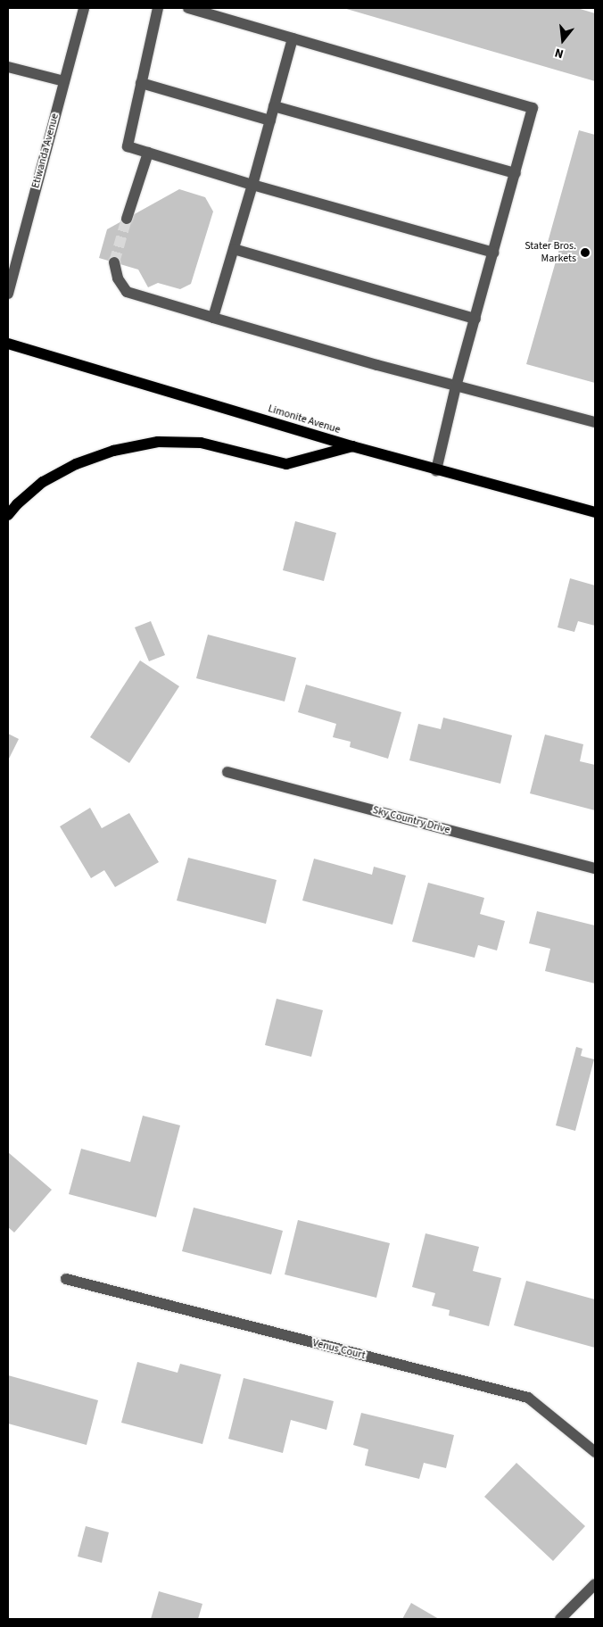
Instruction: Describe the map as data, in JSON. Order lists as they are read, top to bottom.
{
  "streets": {
    "main road": ["Limonite Avenue"],
    "street": ["Etiwanda Avenue", "Sky Country Drive", "Venus Court"]
  },
  "places": ["Stater Bros. Markets"],
  "north": "bottom"
}
